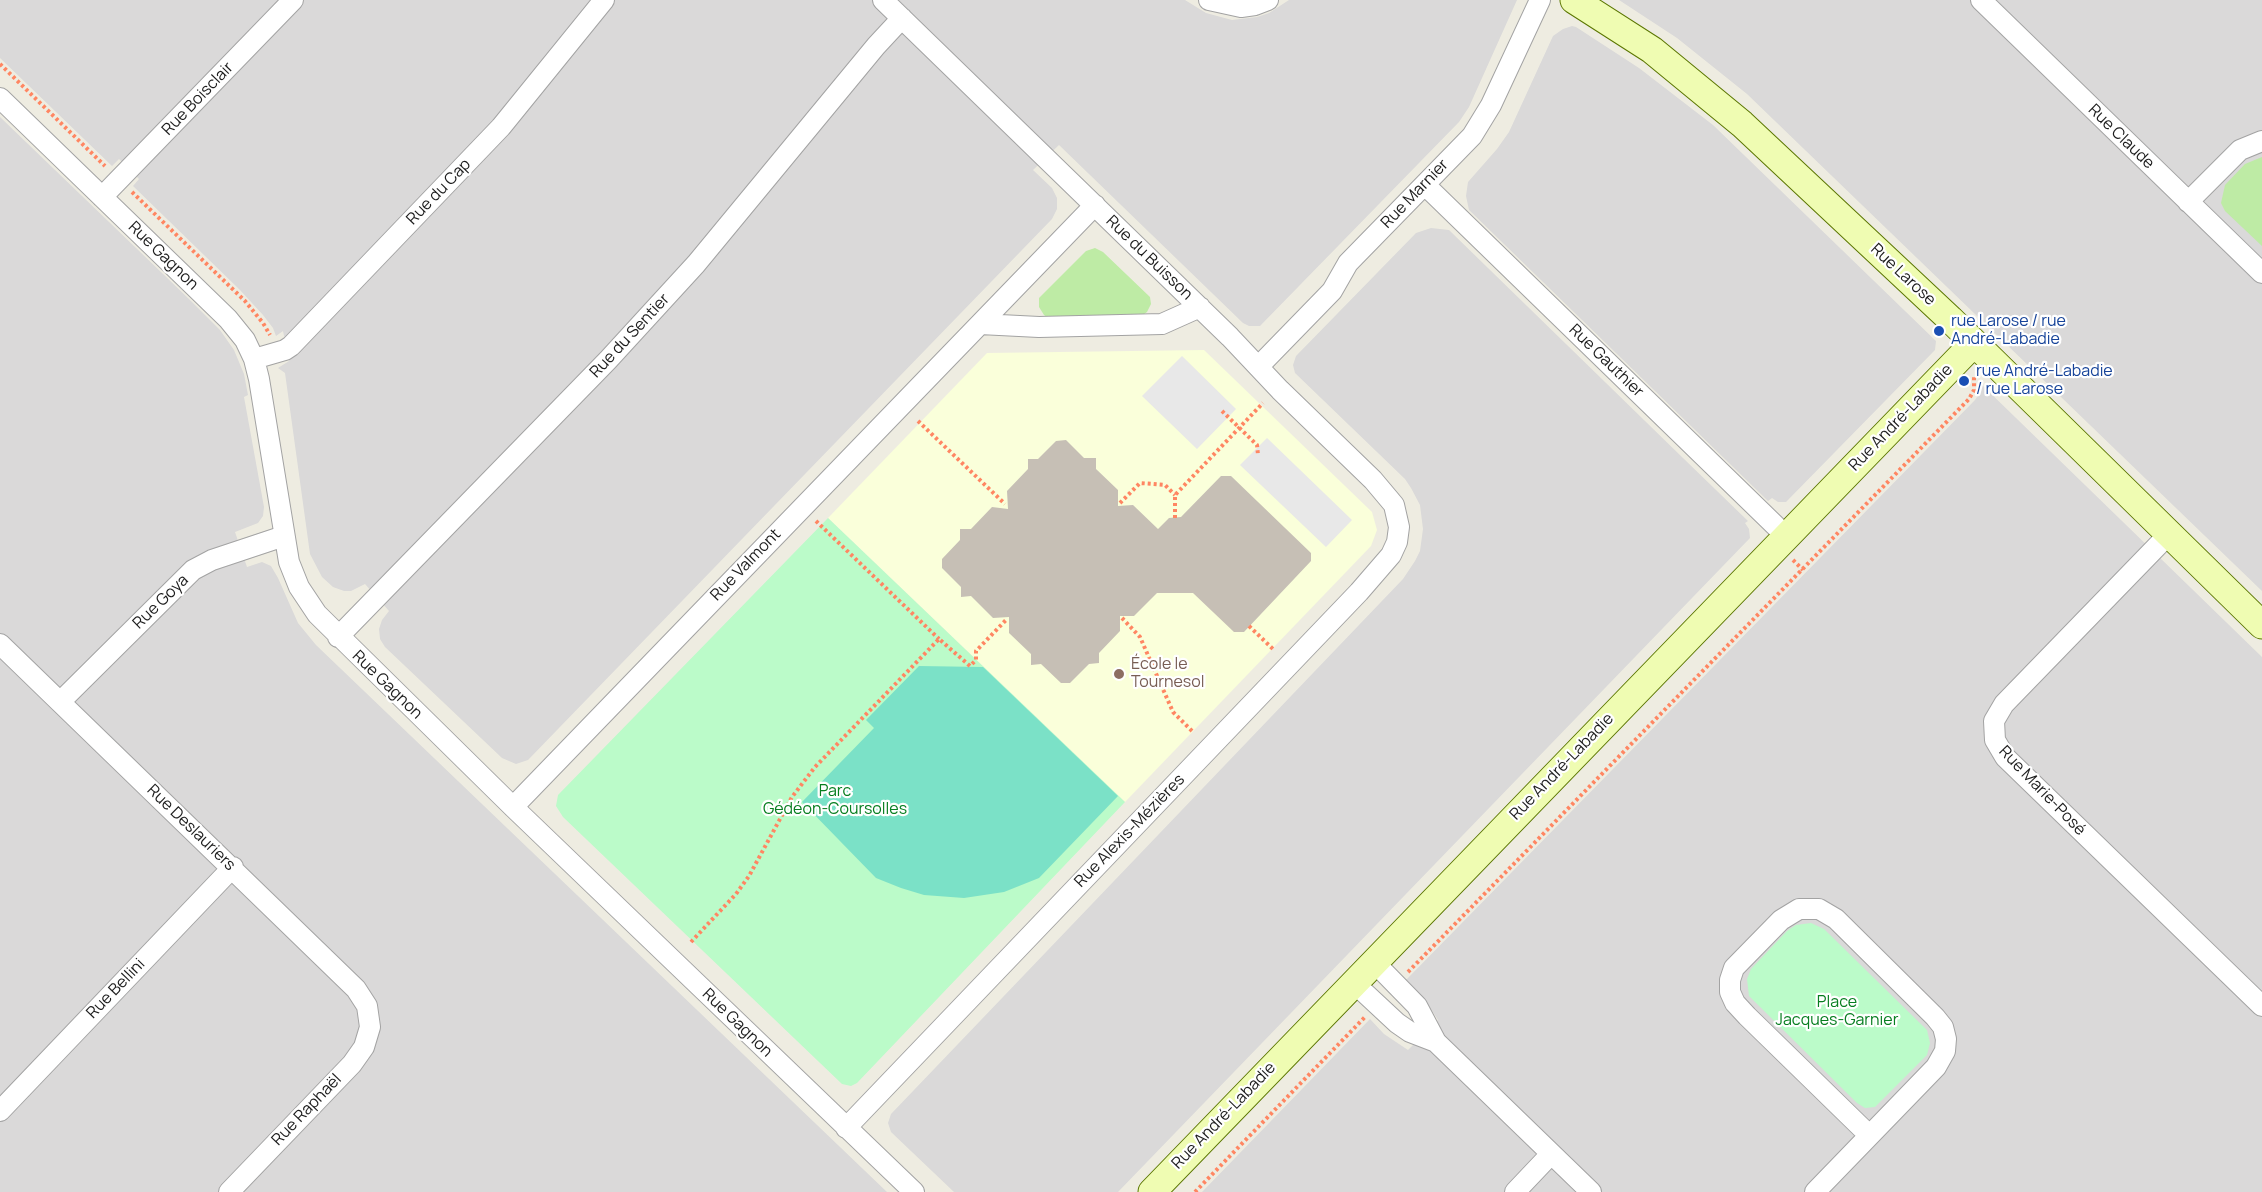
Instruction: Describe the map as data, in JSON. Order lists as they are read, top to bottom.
{
  "streets": {
    "street": [
      "Rue Boisclair",
      "Rue Claude",
      "Rue du Cap",
      "Rue Marnier",
      "Rue Gagnon",
      "Rue du Buisson",
      "Rue Larose",
      "Rue du Sentier",
      "Rue Gauthier",
      "Rue André-Labadie",
      "Rue Valmont",
      "Rue Goya",
      "Rue Marie-Posé",
      "Rue Deslauriers",
      "Rue Alexis-Mézières",
      "Rue Bellini",
      "Rue Raphaël"
    ]
  },
  "crossings": [
    ["Rue Boisclair", "Rue Gagnon"],
    ["Rue du Cap", "Rue Gagnon"],
    ["Rue Marnier", "Rue du Buisson"],
    ["Rue Marnier", "Rue Gauthier"],
    ["Rue Gagnon", "Rue du Sentier"],
    ["Rue Gagnon", "Rue Valmont"],
    ["Rue Gagnon", "Rue Goya"],
    ["Rue Gagnon", "Rue Alexis-Mézières"],
    ["Rue du Buisson", "Rue du Sentier"],
    ["Rue du Buisson", "Rue Valmont"],
    ["Rue du Buisson", "Rue Alexis-Mézières"],
    ["Rue Larose", "Rue André-Labadie"],
    ["Rue Larose", "Rue Marie-Posé"],
    ["Rue Gauthier", "Rue André-Labadie"],
    ["Rue Goya", "Rue Deslauriers"],
    ["Rue Deslauriers", "Rue Bellini"],
    ["Rue Deslauriers", "Rue Raphaël"]
  ],
  "parks": ["Parc Gédéon-Coursolles", "Place Jacques-Garnier"],
  "places": ["rue Larose / rue André-Labadie", "rue André-Labadie / rue Larose", "École le Tournesol"]
}
